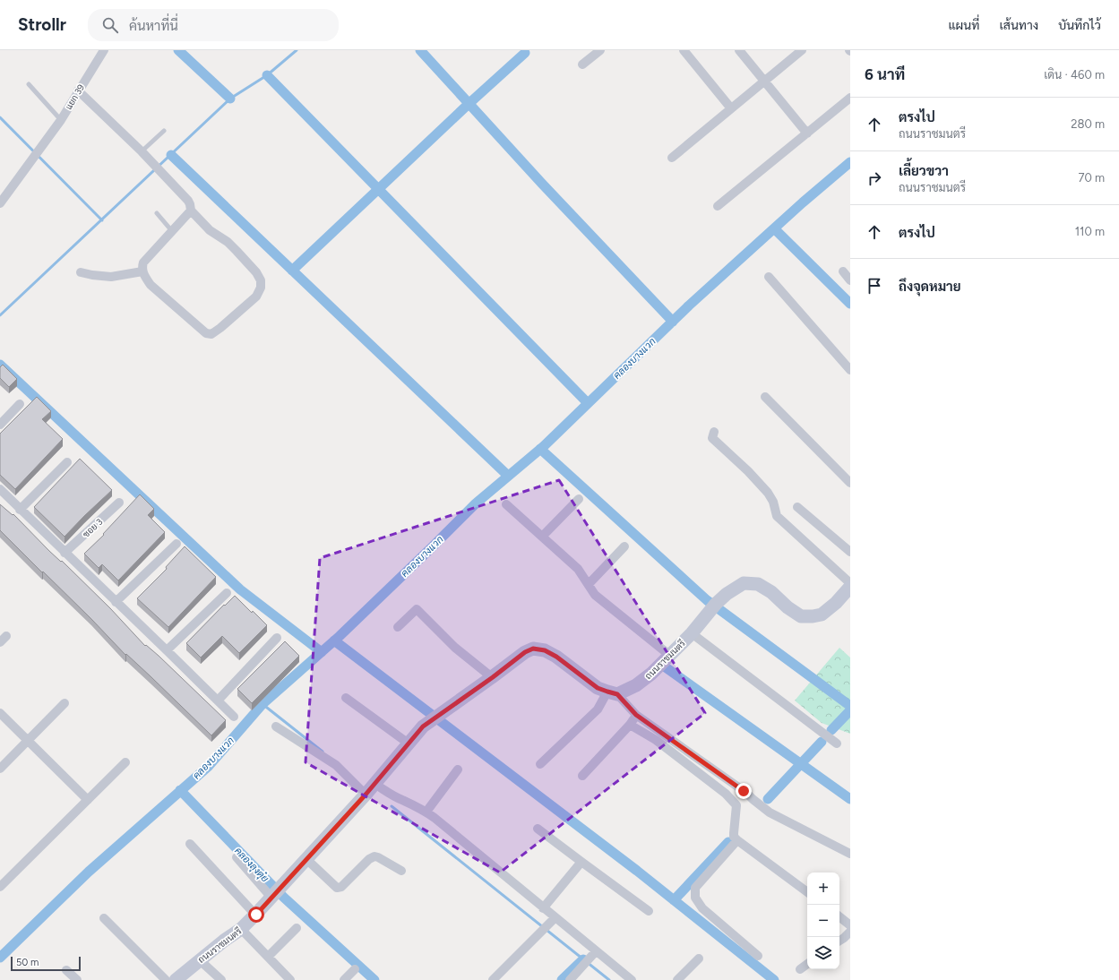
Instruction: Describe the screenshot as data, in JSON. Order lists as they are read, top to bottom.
{
  "streets": {
    "street": ["แยก 39", "ซอย 3", "ถนนราชมนตรี"]
  },
  "water": ["คลองบางแวก", "คลองลุงตุ๋ย"],
  "scale_bar": "50 m",
  "page": {
    "header": "Strollr",
    "search": "ค้นหาที่นี่",
    "nav": ["แผนที่", "เส้นทาง", "บันทึกไว้"],
    "heading": ["6 นาที", "เดิน · 460 m"],
    "list": [
      ["ตรงไป", "ถนนราชมนตรี", "280 m"],
      ["เลี้ยวขวา", "ถนนราชมนตรี", "70 m"],
      ["ตรงไป", "110 m"],
      "ถึงจุดหมาย"
    ],
    "map_buttons": ["+", "−"],
    "scale": "50 m"
  }
}
